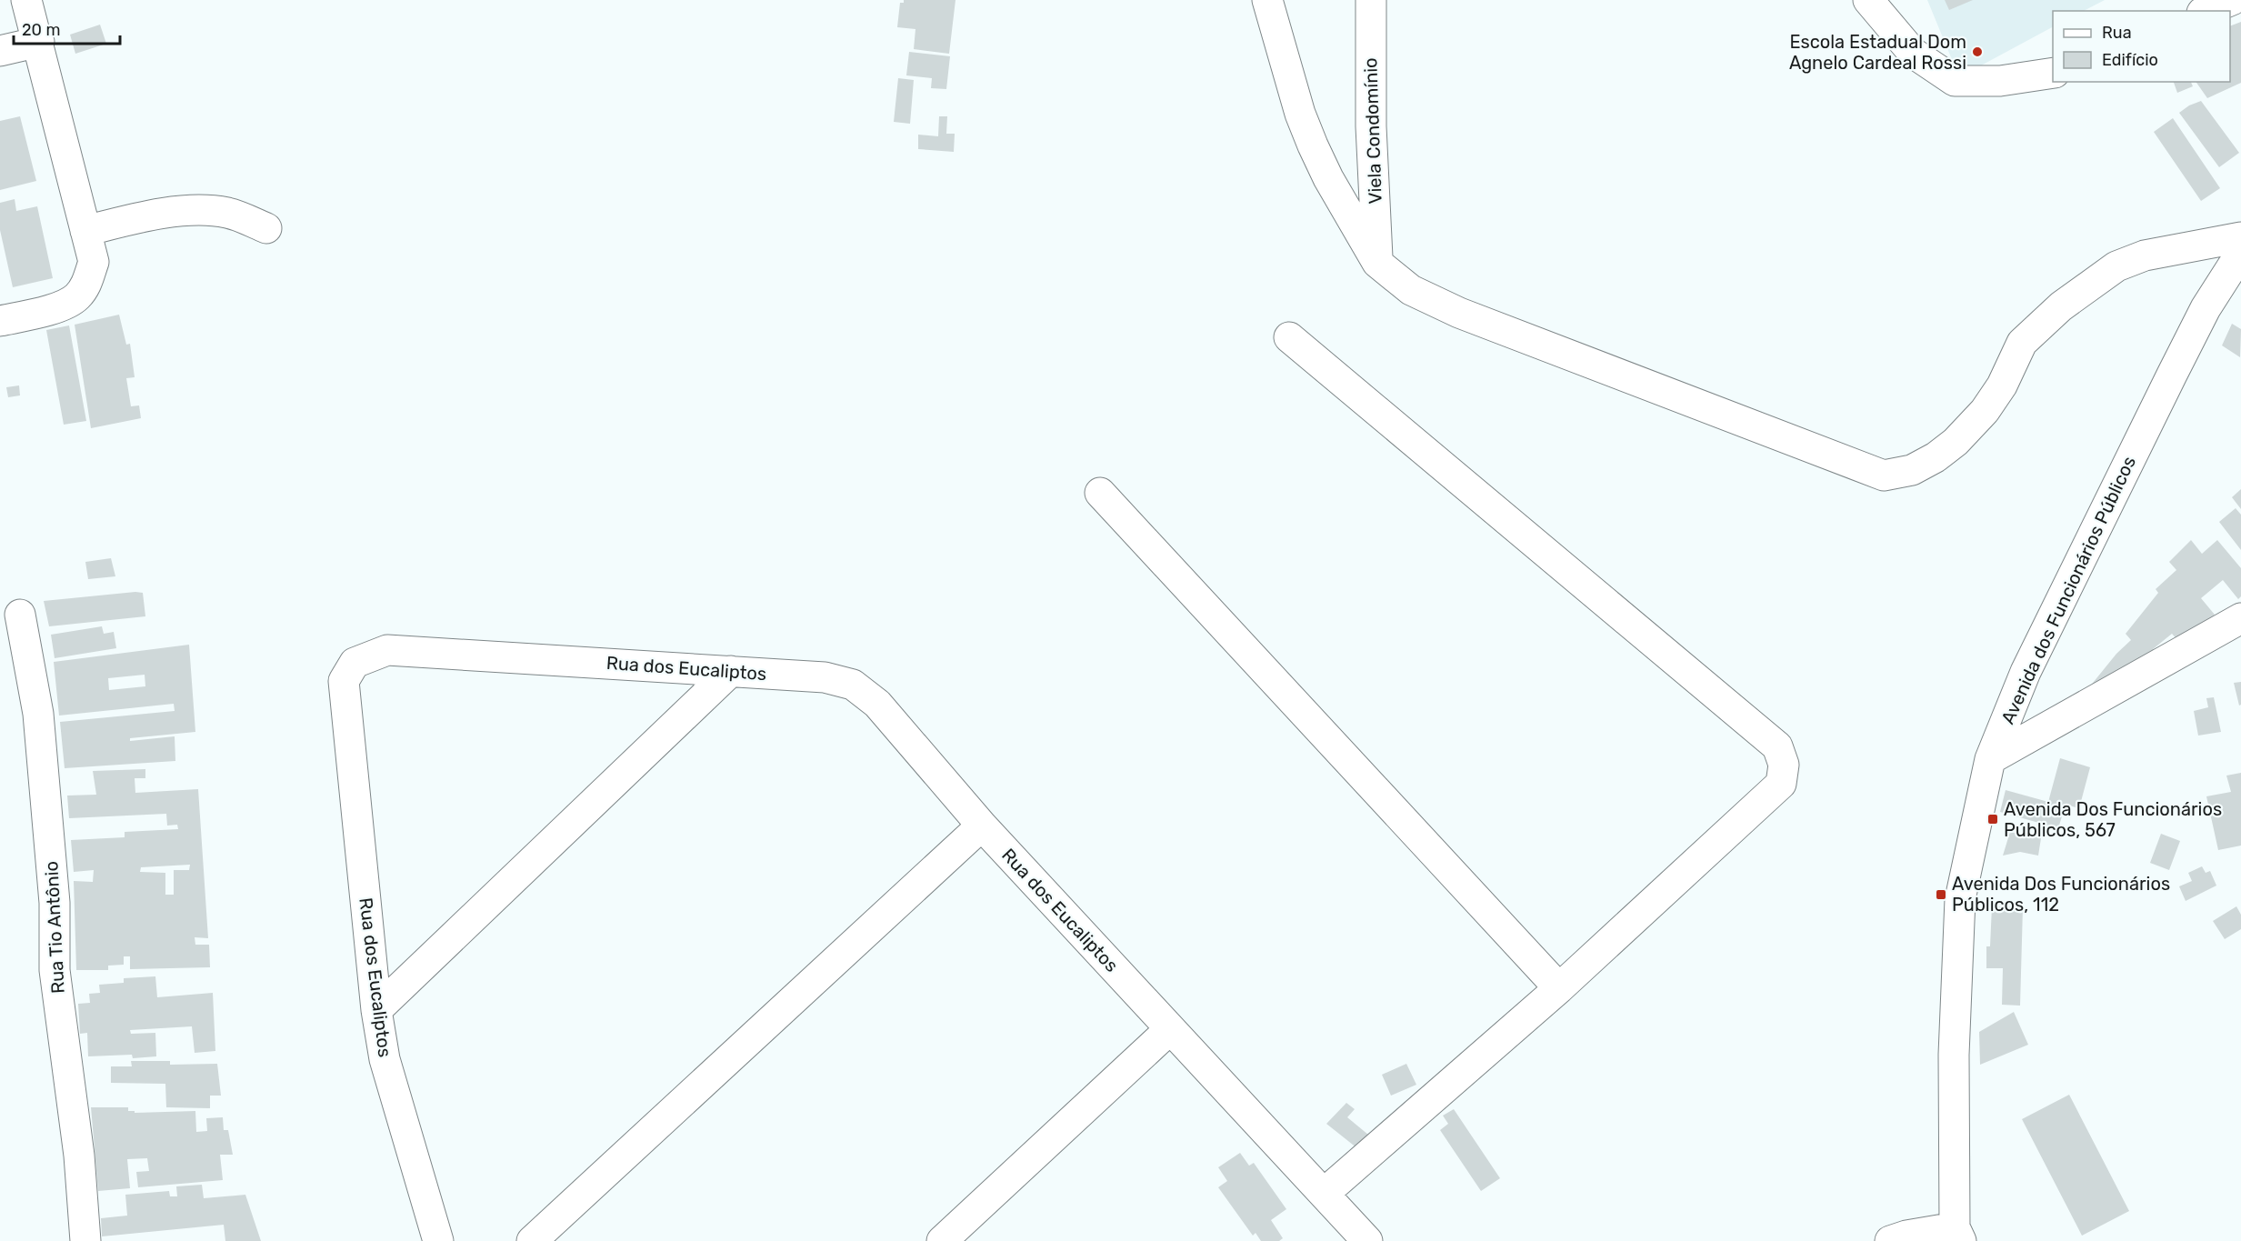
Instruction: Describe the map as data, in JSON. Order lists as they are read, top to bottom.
{
  "streets": {
    "street": [
      "Viela Condomínio",
      "Avenida dos Funcionários Públicos",
      "Rua dos Eucaliptos",
      "Rua Tio Antônio"
    ]
  },
  "places": {
    "other": ["Escola Estadual Dom Agnelo Cardeal Rossi"],
    "transit": ["Avenida Dos Funcionários Públicos, 567", "Avenida Dos Funcionários Públicos, 112"]
  },
  "legend": ["Rua", "Edifício"],
  "scale_bar": "20 m"
}
